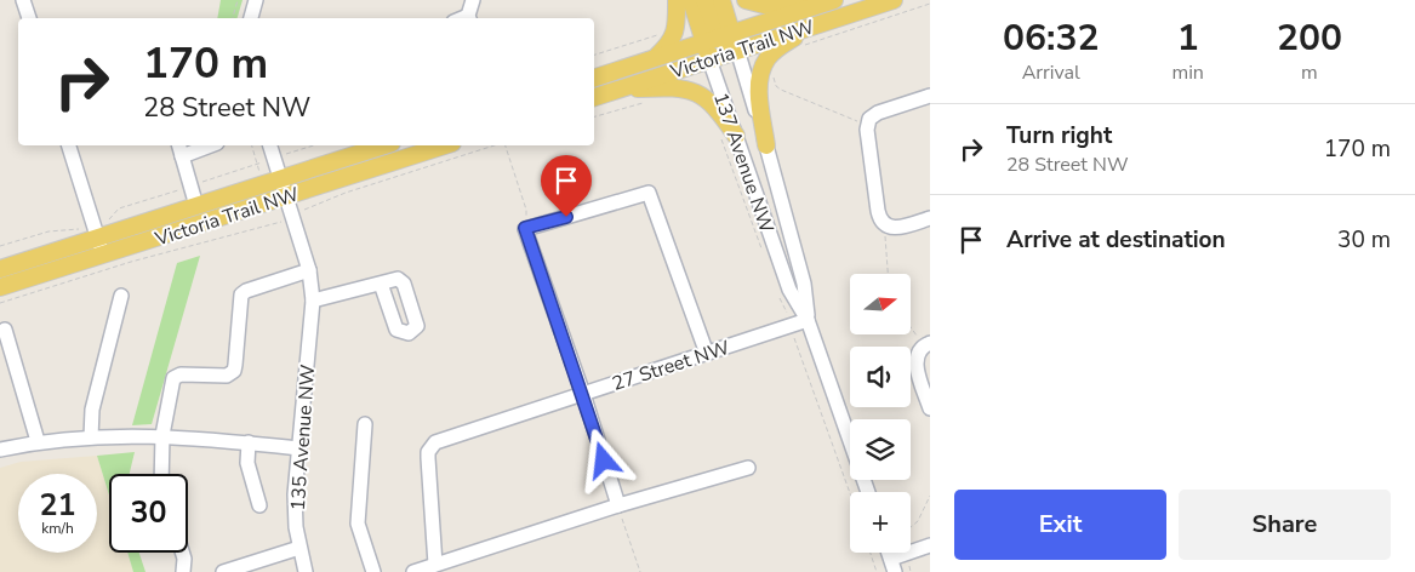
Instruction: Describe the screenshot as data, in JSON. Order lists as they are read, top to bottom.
{
  "streets": {
    "main road": ["Victoria Trail NW", "137 Avenue NW"],
    "street": ["27 Street NW", "135 Avenue NW"]
  },
  "crossings": [
    ["Victoria Trail NW", "137 Avenue NW"],
    ["Victoria Trail NW", "135 Avenue NW"],
    ["137 Avenue NW", "27 Street NW"]
  ],
  "north": "right",
  "page": {
    "eta": [
      "06:32",
      "Arrival",
      "1",
      "min",
      "200",
      "m"
    ],
    "turn": ["170 m", "28 Street NW"],
    "list": [
      {
        "name": "Turn right",
        "note": "28 Street NW",
        "value": "170 m"
      },
      {
        "name": "Arrive at destination",
        "value": "30 m"
      }
    ],
    "map_buttons": "+",
    "speed": "21 km/h",
    "limit": "30",
    "buttons": ["Exit", "Share"]
  }
}
